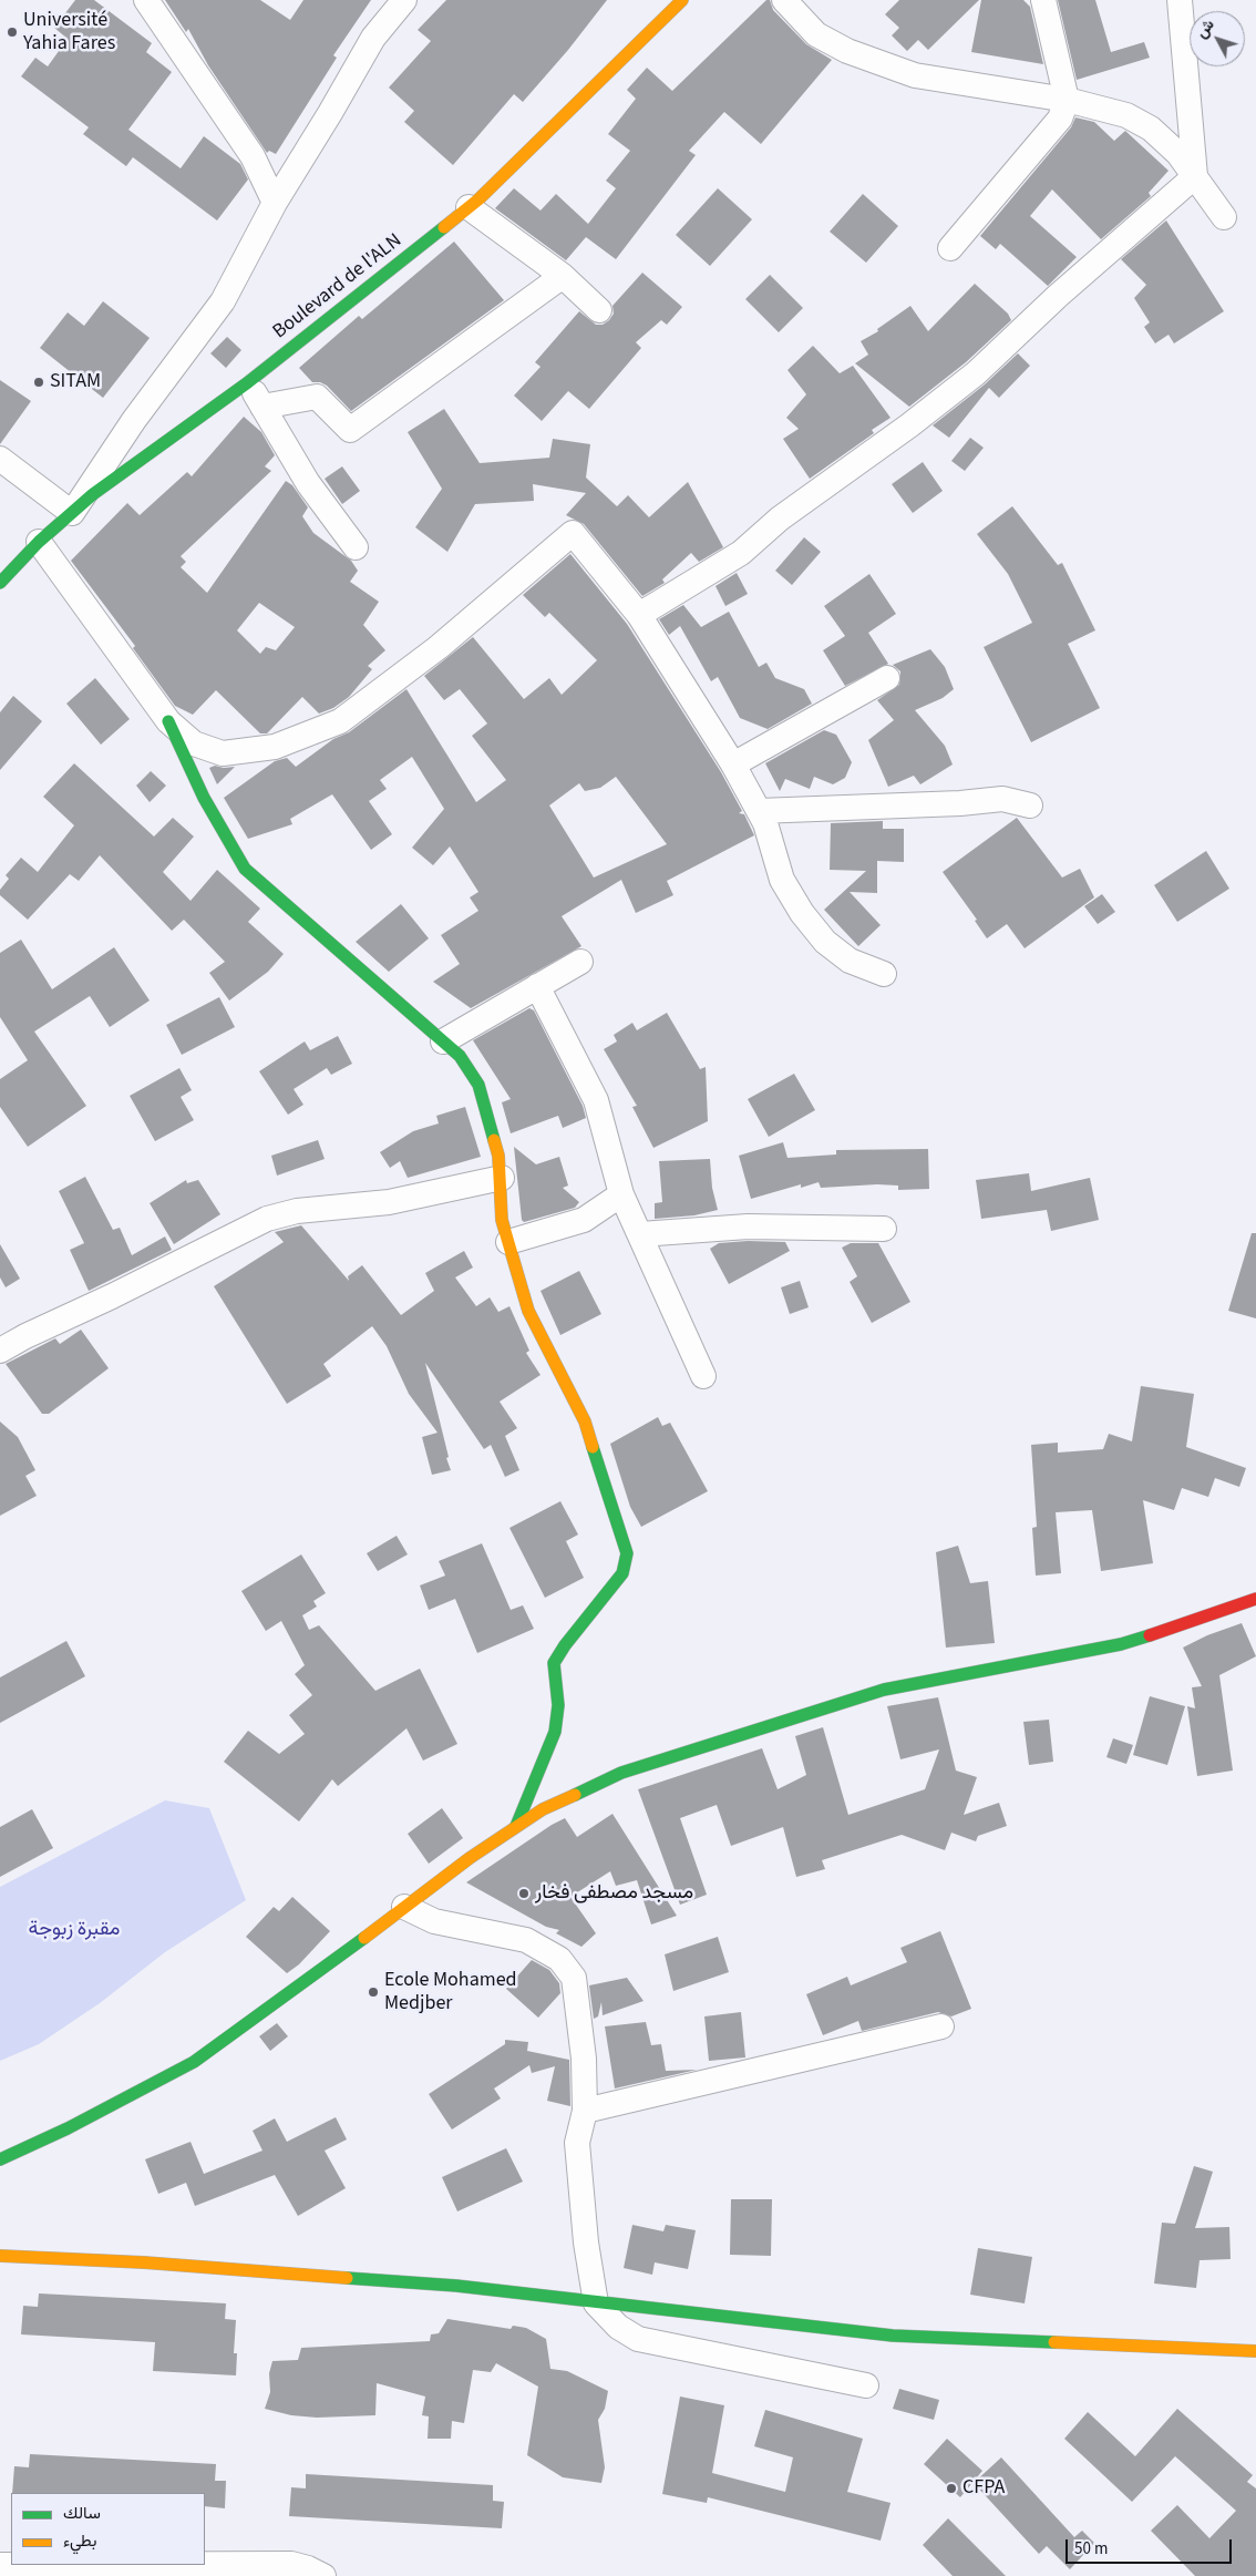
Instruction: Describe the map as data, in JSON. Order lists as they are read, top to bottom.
{
  "streets": {
    "street": ["Boulevard de l'ALN"]
  },
  "parks": ["مقبرة زبوجة"],
  "places": [
    "Université Yahia Fares",
    "SITAM",
    "مسجد مصطفى فخار",
    "Ecole Mohamed Medjber",
    "CFPA"
  ],
  "legend": ["سالك", "بطيء"],
  "scale_bar": "50 m",
  "north": "top left"
}
